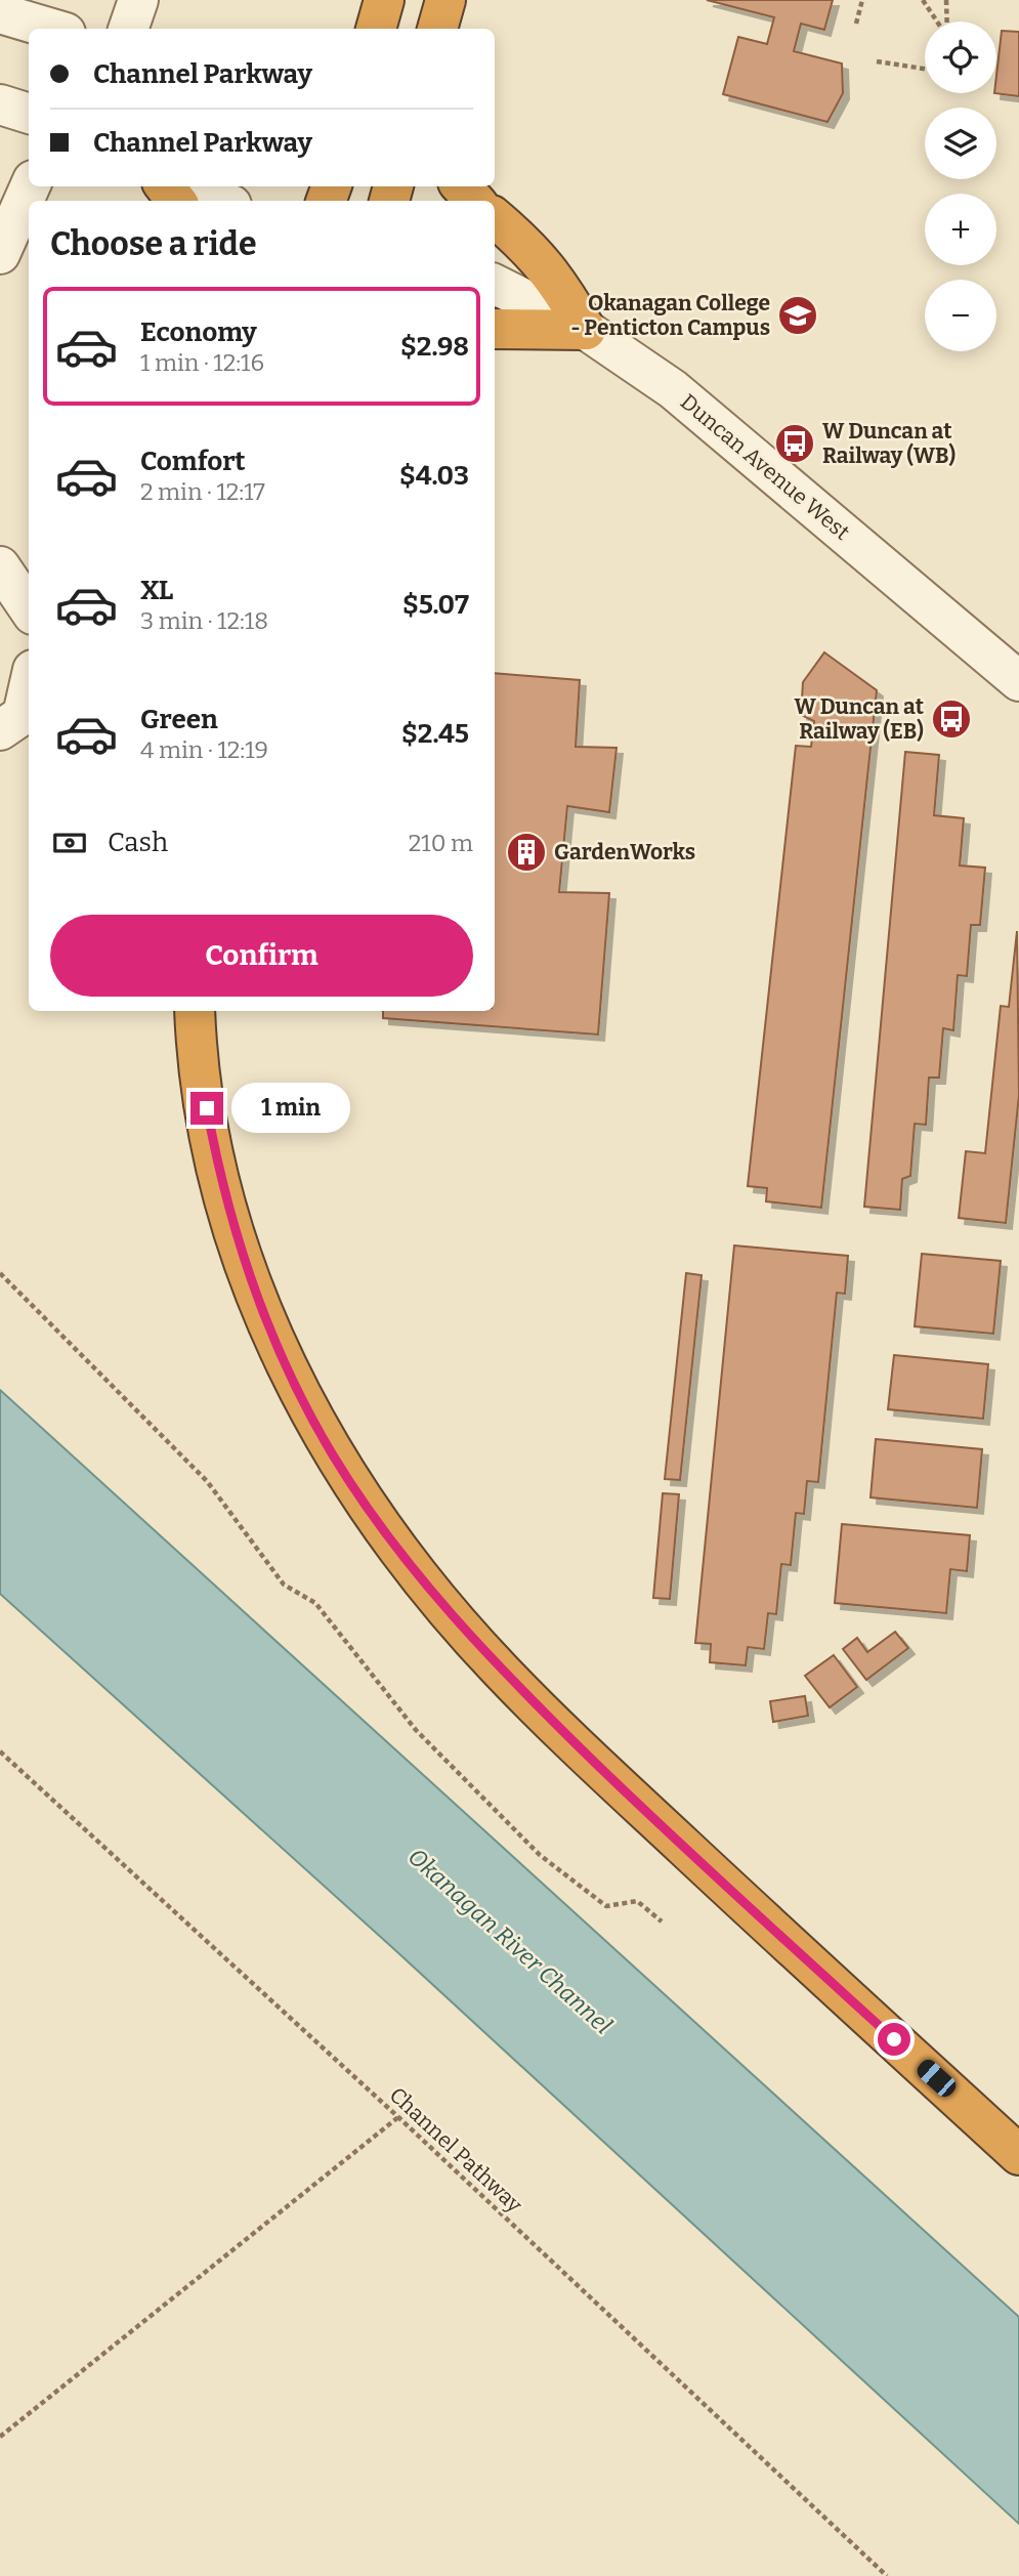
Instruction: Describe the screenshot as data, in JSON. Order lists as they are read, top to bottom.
{
  "streets": {
    "street": ["Duncan Avenue West"],
    "path": ["Channel Pathway"]
  },
  "water": ["Okanagan River Channel"],
  "places": {
    "school or university": ["Okanagan College - Penticton Campus"],
    "bus stop": ["W Duncan at Railway (WB)", "W Duncan at Railway (EB)"],
    "building": ["GardenWorks"]
  },
  "page": {
    "map_buttons": ["+", "−"],
    "banner": ["Channel Parkway", "Channel Parkway"],
    "heading": "Choose a ride",
    "list": [
      {
        "name": "Economy",
        "note": "1 min · 12:16",
        "value": "$2.98"
      },
      {
        "name": "Comfort",
        "note": "2 min · 12:17",
        "value": "$4.03"
      },
      {
        "name": "XL",
        "note": "3 min · 12:18",
        "value": "$5.07"
      },
      {
        "name": "Green",
        "note": "4 min · 12:19",
        "value": "$2.45"
      }
    ],
    "pay": ["Cash", "210 m"],
    "buttons": "Confirm",
    "bubble": "1 min"
  }
}
